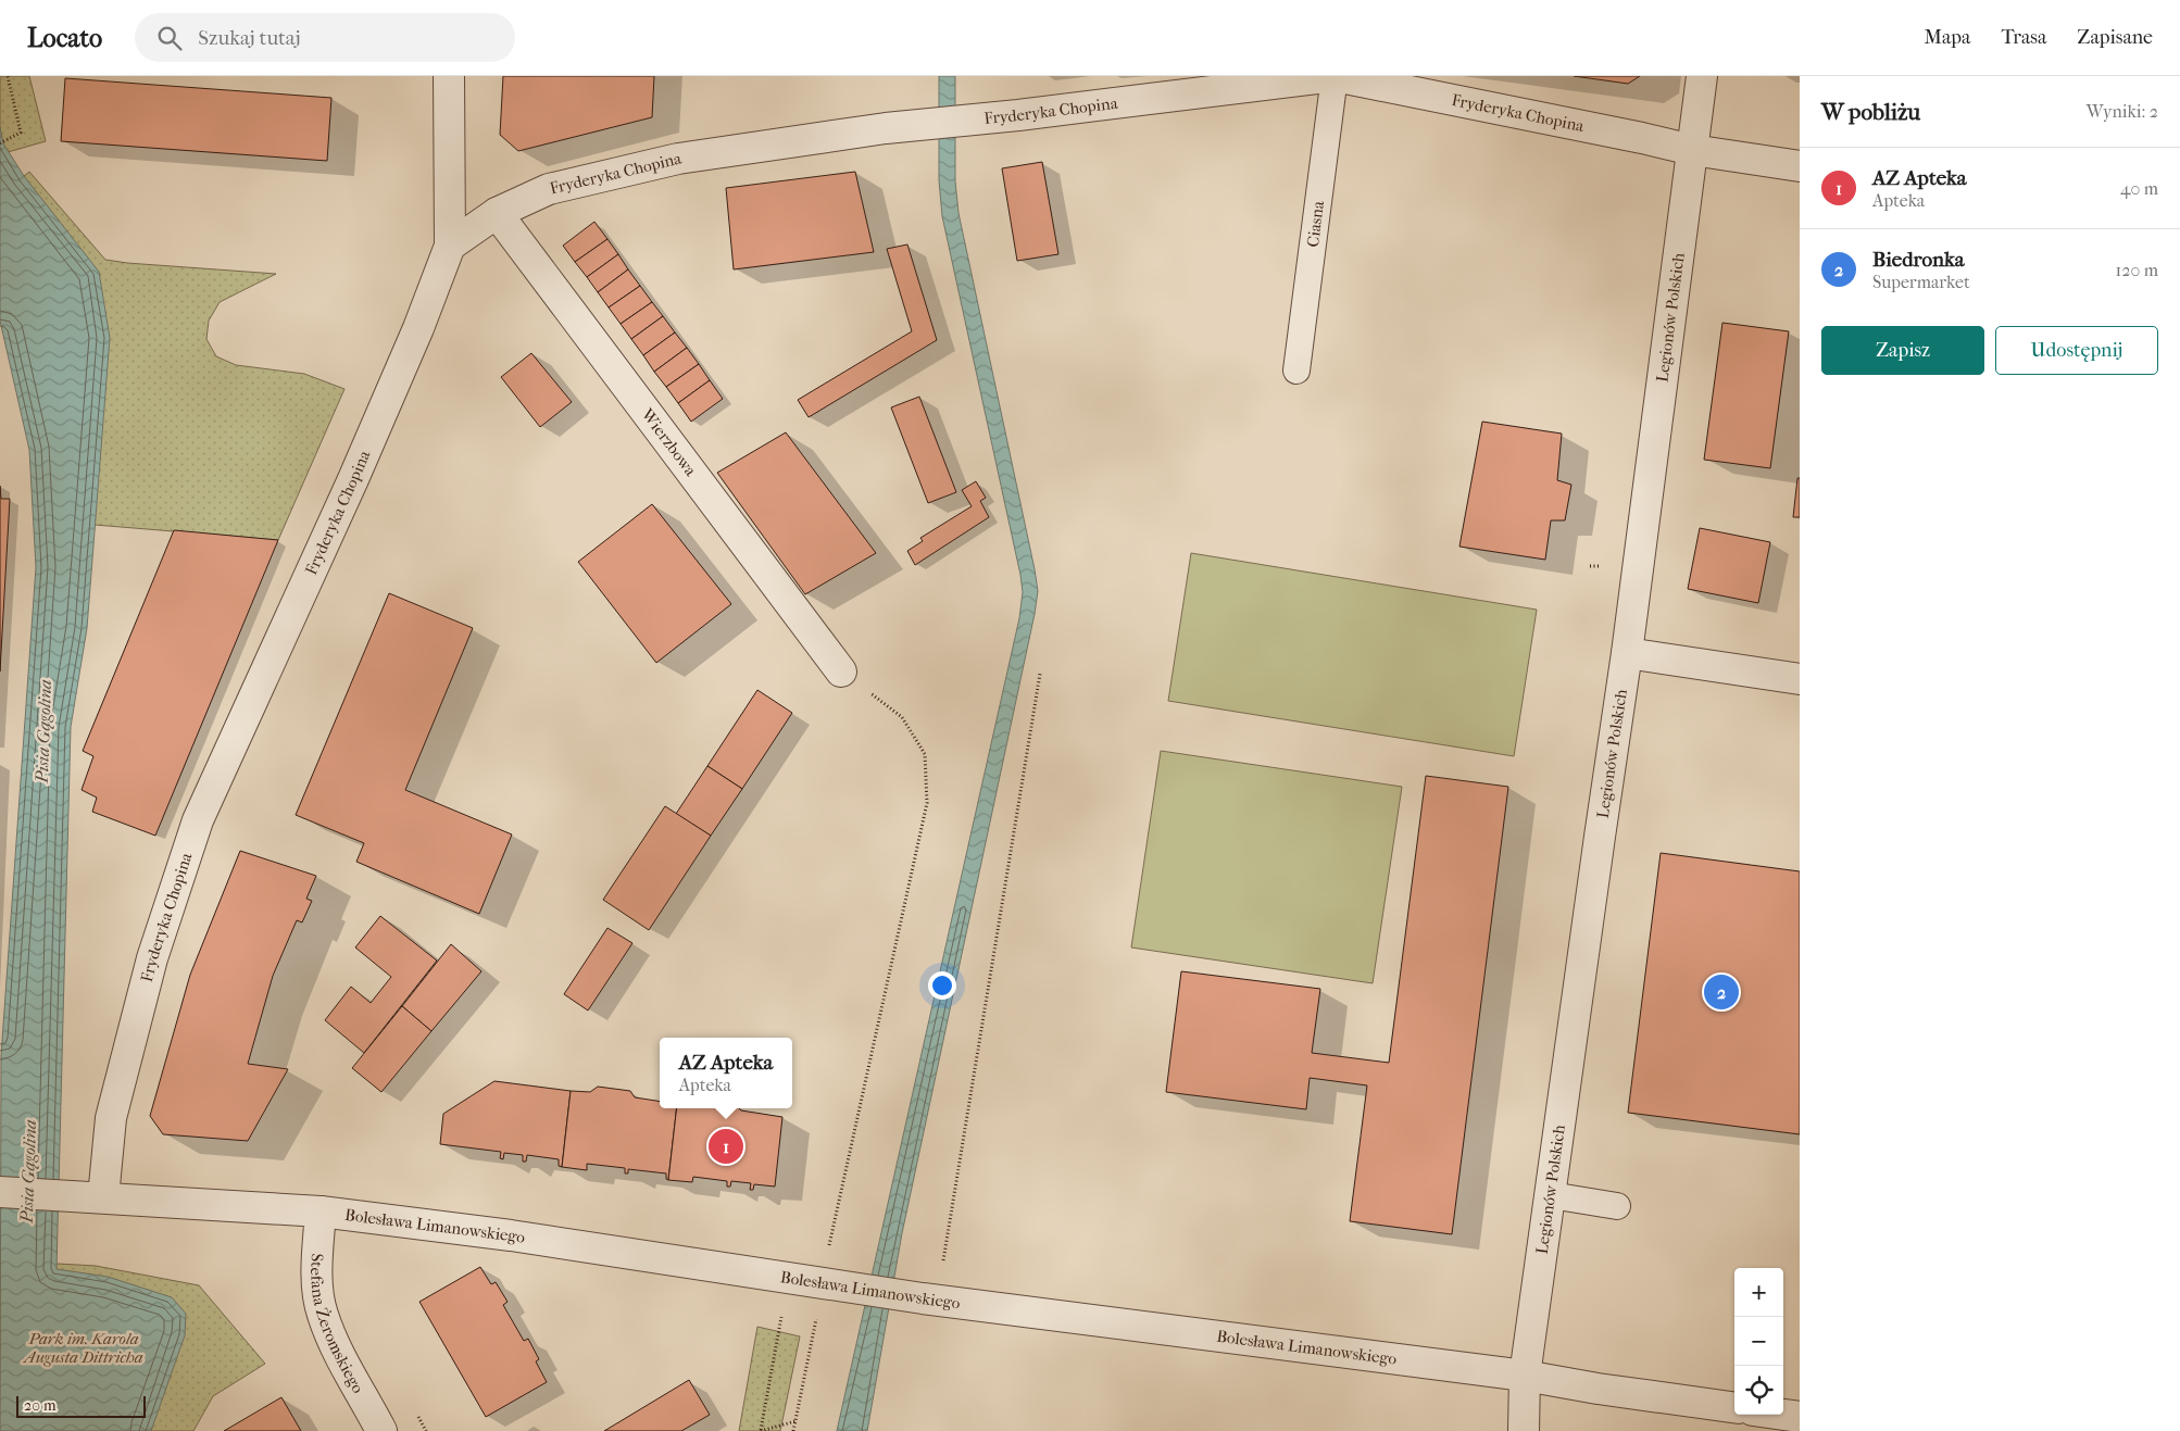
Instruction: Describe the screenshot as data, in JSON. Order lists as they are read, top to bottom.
{
  "streets": {
    "street": [
      "Fryderyka Chopina",
      "Legionów Polskich",
      "Wierzbowa",
      "Bolesława Limanowskiego",
      "Stefana Żeromskiego"
    ],
    "lane": ["Ciasna"]
  },
  "crossings": [
    ["Fryderyka Chopina", "Ciasna"],
    ["Fryderyka Chopina", "Legionów Polskich"],
    ["Fryderyka Chopina", "Wierzbowa"],
    ["Fryderyka Chopina", "Bolesława Limanowskiego"],
    ["Legionów Polskich", "Bolesława Limanowskiego"],
    ["Bolesława Limanowskiego", "Stefana Żeromskiego"]
  ],
  "water": ["Pisia Gągolina"],
  "parks": ["Park im. Karola Augusta Dittricha"],
  "scale_bar": "20 m",
  "page": {
    "header": "Locato",
    "search": "Szukaj tutaj",
    "nav": ["Mapa", "Trasa", "Zapisane"],
    "heading": ["W pobliżu", "Wyniki: 2"],
    "list": [
      {
        "mark": "1",
        "name": "AZ Apteka",
        "note": "Apteka",
        "value": "40 m"
      },
      {
        "mark": "2",
        "name": "Biedronka",
        "note": "Supermarket",
        "value": "120 m"
      }
    ],
    "buttons": ["Zapisz", "Udostępnij"],
    "pins": ["2", "1"],
    "popup": ["AZ Apteka", "Apteka"],
    "map_buttons": ["+", "−"],
    "scale": "20 m"
  }
}
